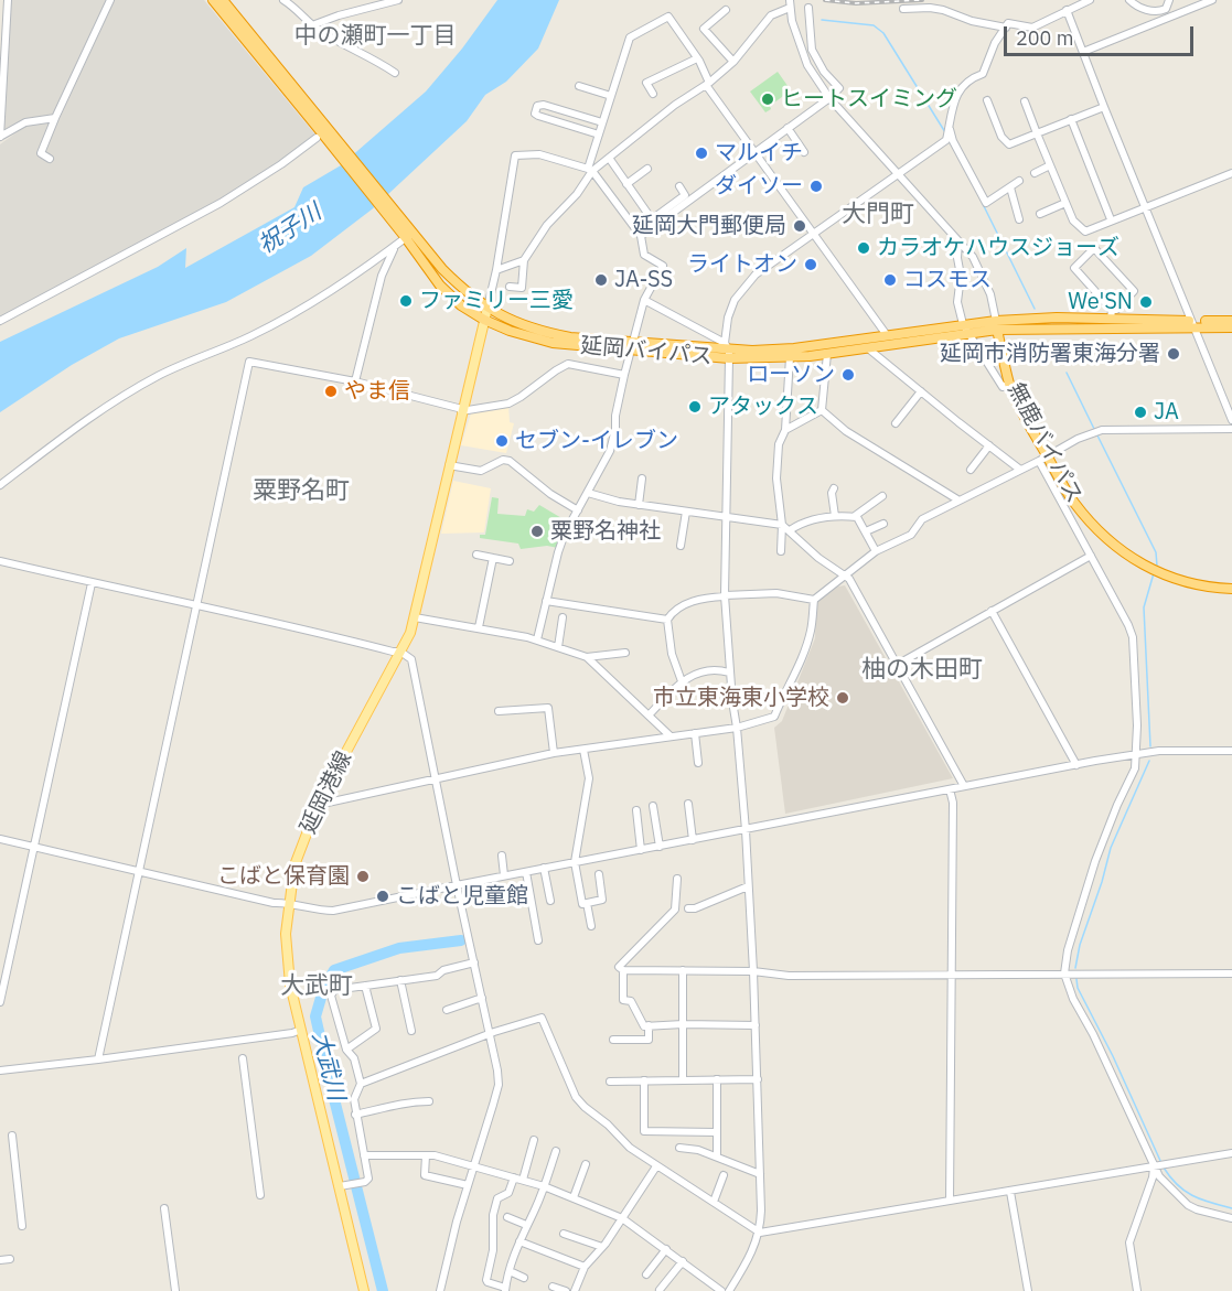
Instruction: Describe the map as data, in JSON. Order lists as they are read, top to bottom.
{
  "streets": {
    "highway": ["延岡バイパス", "無鹿バイパス"],
    "main road": ["延岡港線"]
  },
  "crossings": [
    ["延岡バイパス", "無鹿バイパス"],
    ["延岡バイパス", "延岡港線"]
  ],
  "districts": [
    "中の瀬町一丁目",
    "大門町",
    "粟野名町",
    "柚の木田町",
    "大武町"
  ],
  "water": ["祝子川", "大武川"],
  "places": [
    "ヒートスイミング",
    "マルイチ",
    "ダイソー",
    "延岡大門郵便局",
    "カラオケハウスジョーズ",
    "ライトオン",
    "JA-SS",
    "コスモス",
    "ファミリー三愛",
    "We'SN",
    "延岡市消防署東海分署",
    "ローソン",
    "やま信",
    "アタックス",
    "JA",
    "セブン-イレブン",
    "粟野名神社",
    "市立東海東小学校",
    "こばと保育園",
    "こばと児童館"
  ],
  "scale_bar": "200 m"
}
